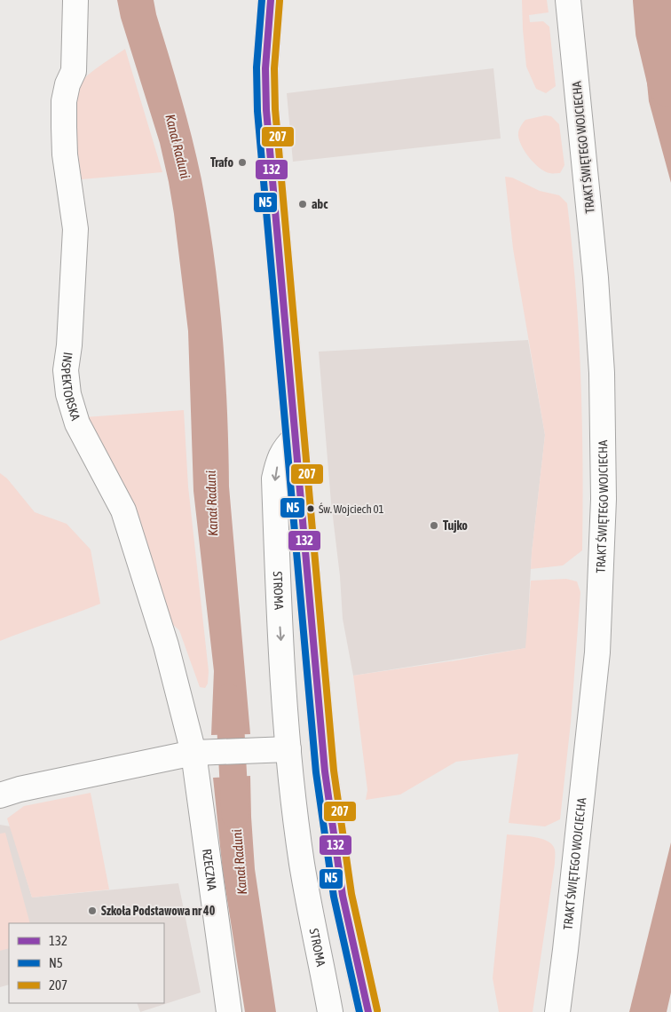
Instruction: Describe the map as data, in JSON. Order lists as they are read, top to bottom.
{
  "streets": {
    "street": [
      "TRAKT ŚWIĘTEGO WOJCIECHA",
      "INSPEKTORSKA",
      "STROMA",
      "RZECZNA"
    ]
  },
  "crossings": [
    ["INSPEKTORSKA", "RZECZNA"]
  ],
  "water": ["Kanał Raduni"],
  "places": [
    "Trafo",
    "abc",
    "Św. Wojciech 01",
    "Tujko",
    "Szkoła Podstawowa nr 40"
  ],
  "lines": ["transit line 132", "transit line N5", "transit line 207"],
  "legend": ["132", "N5", "207"]
}
